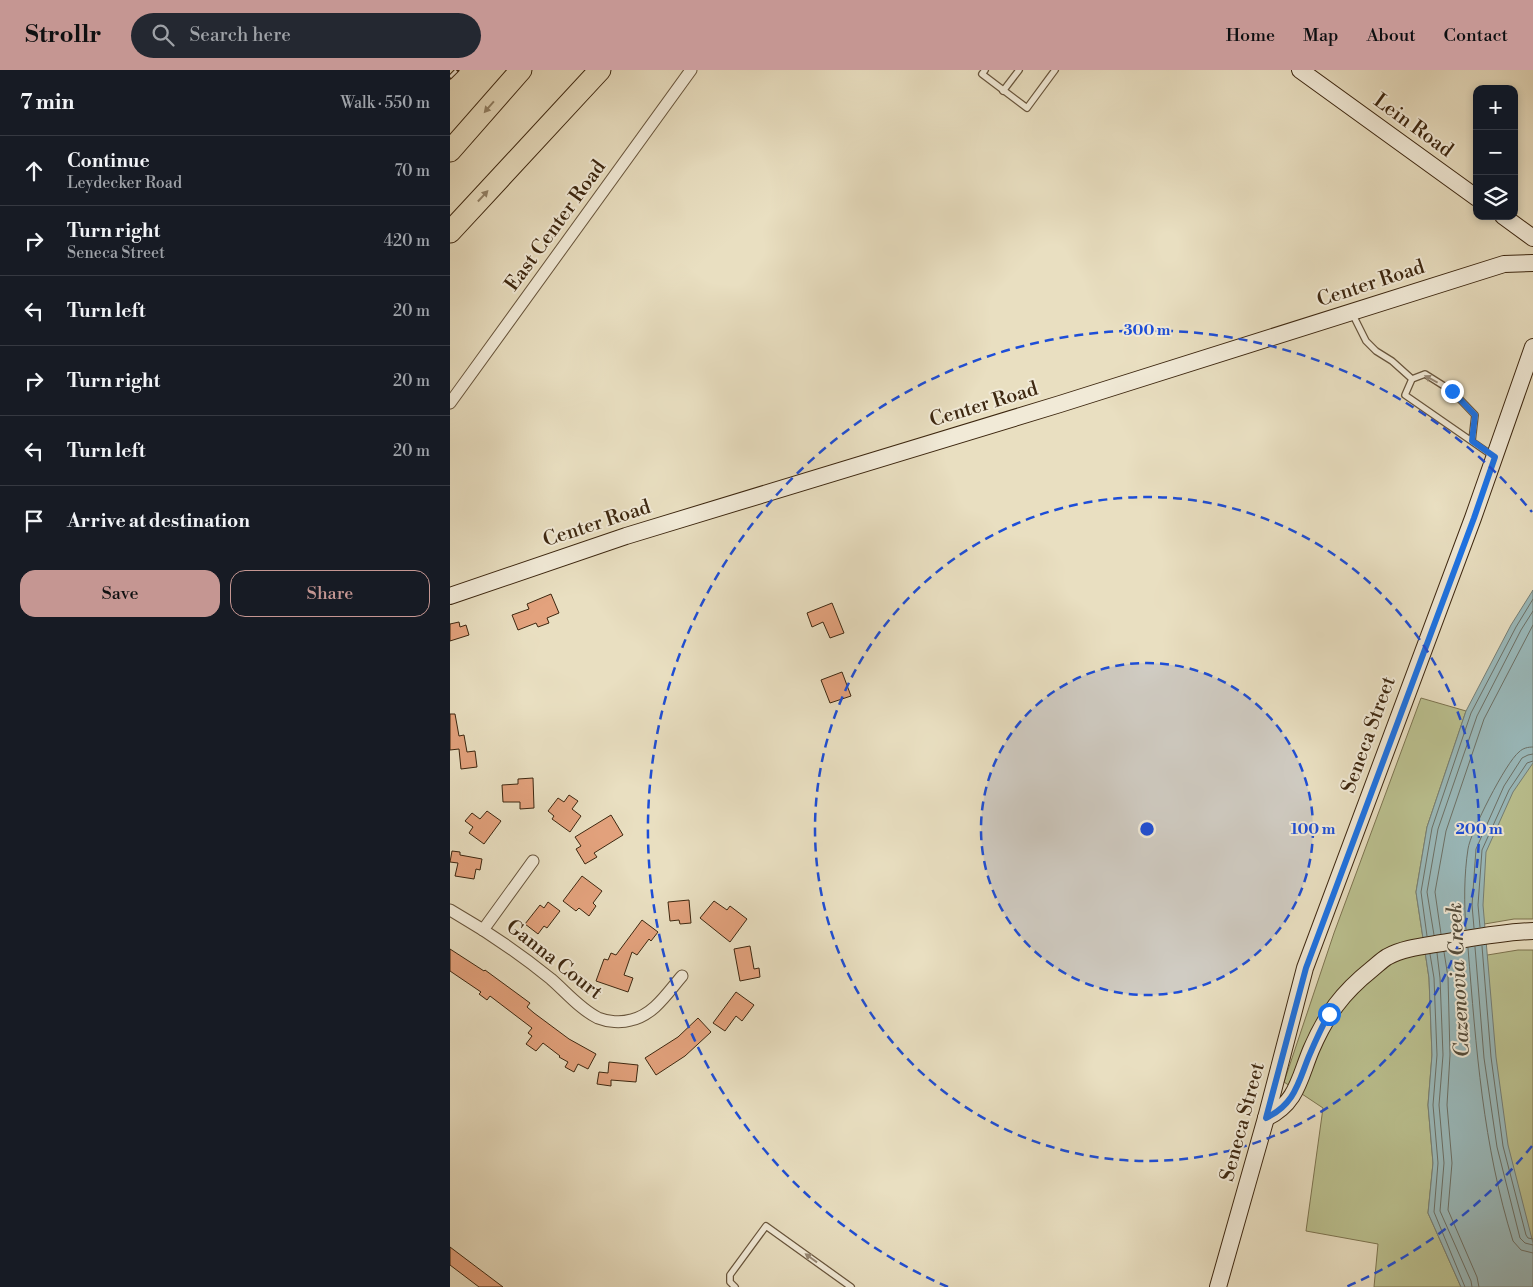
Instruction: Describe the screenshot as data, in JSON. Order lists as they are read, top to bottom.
{
  "streets": {
    "main road": ["Lein Road", "Center Road", "Seneca Street"],
    "street": ["East Center Road", "Ganna Court"]
  },
  "water": ["Cazenovia Creek"],
  "page": {
    "header": "Strollr",
    "search": "Search here",
    "nav": [
      "Home",
      "Map",
      "About",
      "Contact"
    ],
    "heading": ["7 min", "Walk · 550 m"],
    "map_buttons": ["+", "−"],
    "list": [
      ["Continue", "Leydecker Road", "70 m"],
      ["Turn right", "Seneca Street", "420 m"],
      ["Turn left", "20 m"],
      ["Turn right", "20 m"],
      ["Turn left", "20 m"],
      "Arrive at destination"
    ],
    "buttons": ["Save", "Share"]
  },
  "rings": ["300 m", "100 m", "200 m"]
}
